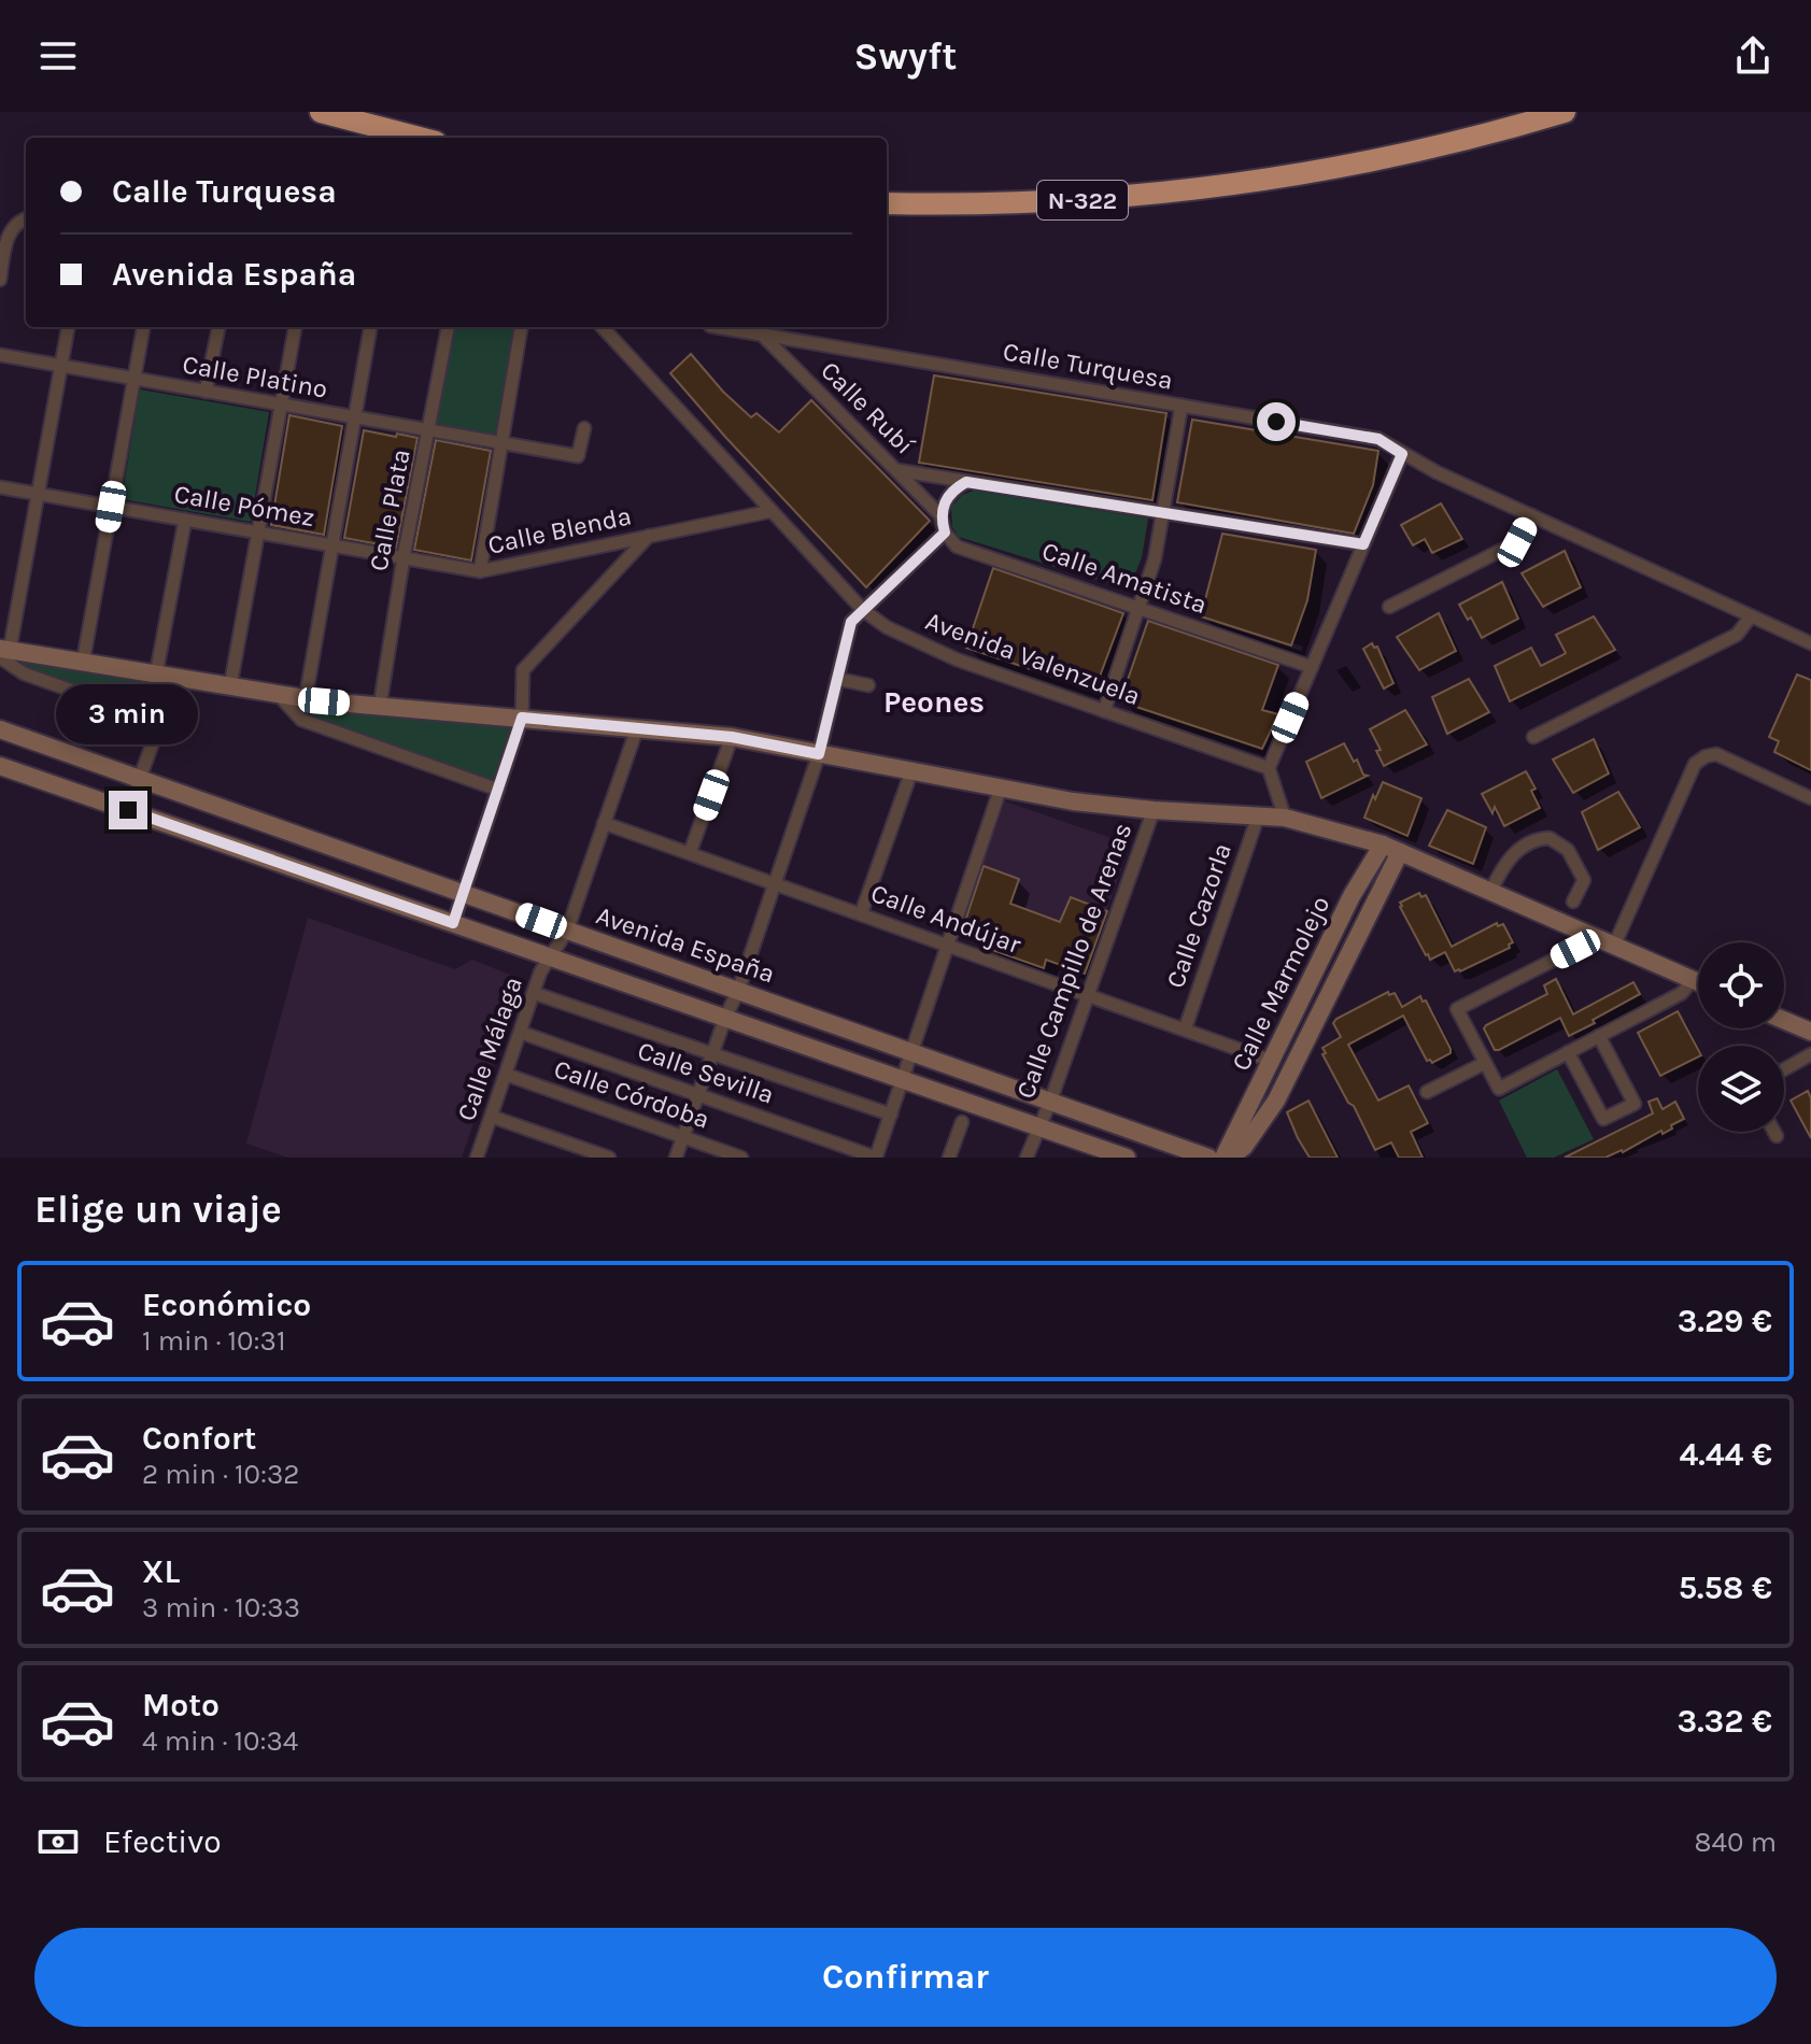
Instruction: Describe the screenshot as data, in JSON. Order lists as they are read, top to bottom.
{
  "streets": {
    "highway": ["N-322"],
    "main road": ["Avenida España", "Calle Marmolejo"],
    "street": [
      "Calle Turquesa",
      "Calle Platino",
      "Calle Rubí",
      "Calle Pómez",
      "Calle Plata",
      "Calle Blenda",
      "Calle Amatista",
      "Avenida Valenzuela",
      "Calle Cazorla",
      "Calle Andújar",
      "Calle Campillo de Arenas",
      "Calle Málaga",
      "Calle Sevilla",
      "Calle Córdoba"
    ]
  },
  "crossings": [
    ["Calle Turquesa", "Calle Rubí"],
    ["Calle Platino", "Calle Plata"],
    ["Calle Pómez", "Calle Plata"],
    ["Calle Pómez", "Calle Blenda"],
    ["Calle Blenda", "Avenida Valenzuela"],
    ["Calle Cazorla", "Calle Andújar"],
    ["Calle Andújar", "Calle Campillo de Arenas"],
    ["Calle Andújar", "Calle Marmolejo"],
    ["Calle Andújar", "Calle Málaga"],
    ["Avenida España", "Calle Campillo de Arenas"],
    ["Avenida España", "Calle Málaga"],
    ["Calle Málaga", "Calle Sevilla"],
    ["Calle Málaga", "Calle Córdoba"]
  ],
  "districts": ["Peones"],
  "page": {
    "header": "Swyft",
    "banner": ["Calle Turquesa", "Avenida España"],
    "bubble": "3 min",
    "heading": "Elige un viaje",
    "list": [
      {
        "name": "Económico",
        "note": "1 min · 10:31",
        "value": "3.29 €"
      },
      {
        "name": "Confort",
        "note": "2 min · 10:32",
        "value": "4.44 €"
      },
      {
        "name": "XL",
        "note": "3 min · 10:33",
        "value": "5.58 €"
      },
      {
        "name": "Moto",
        "note": "4 min · 10:34",
        "value": "3.32 €"
      }
    ],
    "pay": ["Efectivo", "840 m"],
    "buttons": "Confirmar"
  }
}
